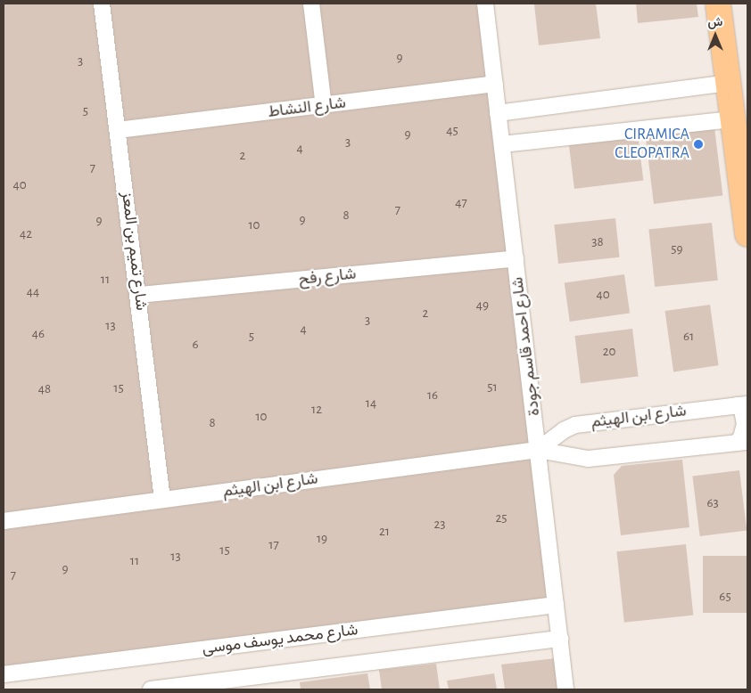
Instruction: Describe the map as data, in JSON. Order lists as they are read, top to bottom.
{
  "streets": {
    "street": [
      "شارع النشاط",
      "شارع تميم بن المعز",
      "شارع رفح",
      "شارع احمد قاسم جودة",
      "شارع ابن الهيثم",
      "شارع محمد يوسف موسى"
    ]
  },
  "crossings": [
    ["شارع النشاط", "شارع تميم بن المعز"],
    ["شارع النشاط", "شارع احمد قاسم جودة"],
    ["شارع تميم بن المعز", "شارع رفح"],
    ["شارع تميم بن المعز", "شارع ابن الهيثم"],
    ["شارع رفح", "شارع احمد قاسم جودة"],
    ["شارع احمد قاسم جودة", "شارع ابن الهيثم"],
    ["شارع احمد قاسم جودة", "شارع محمد يوسف موسى"]
  ],
  "places": ["CIRAMICA CLEOPATRA"],
  "house_numbers": [
    "9",
    "3",
    "5",
    "45",
    "9",
    "3",
    "4",
    "2",
    "7",
    "40",
    "47",
    "7",
    "8",
    "9",
    "9",
    "10",
    "42",
    "38",
    "59",
    "11",
    "44",
    "40",
    "49",
    "2",
    "3",
    "13",
    "4",
    "46",
    "5",
    "61",
    "6",
    "20",
    "51",
    "15",
    "48",
    "16",
    "14",
    "12",
    "10",
    "8",
    "63",
    "25",
    "23",
    "21",
    "19",
    "17",
    "15",
    "13",
    "11",
    "9",
    "7",
    "65"
  ],
  "north": "top"
}
